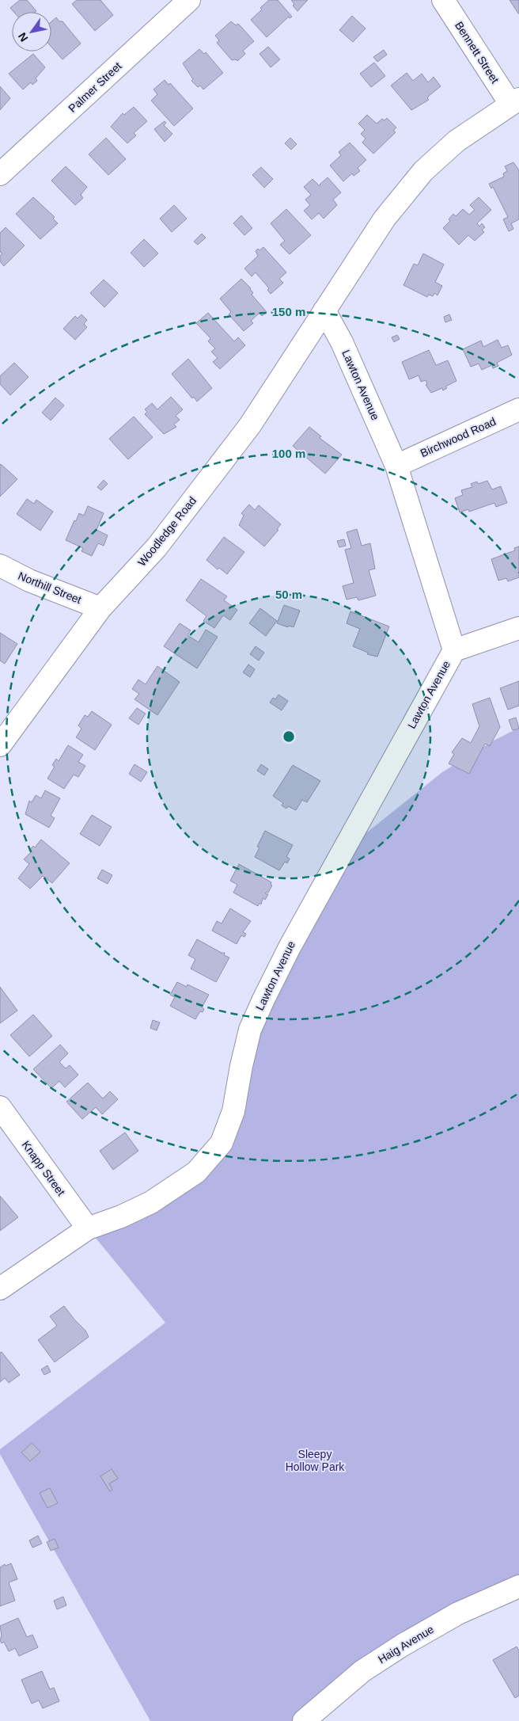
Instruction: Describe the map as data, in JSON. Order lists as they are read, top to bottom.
{
  "streets": {
    "street": [
      "Bennett Street",
      "Palmer Street",
      "Lawton Avenue",
      "Birchwood Road",
      "Woodledge Road",
      "Northill Street",
      "Knapp Street",
      "Haig Avenue"
    ]
  },
  "crossings": [
    ["Lawton Avenue", "Birchwood Road"],
    ["Lawton Avenue", "Woodledge Road"],
    ["Lawton Avenue", "Knapp Street"],
    ["Woodledge Road", "Northill Street"]
  ],
  "parks": ["Sleepy Hollow Park"],
  "north": "bottom left",
  "rings": ["150 m", "100 m", "50 m"]
}
